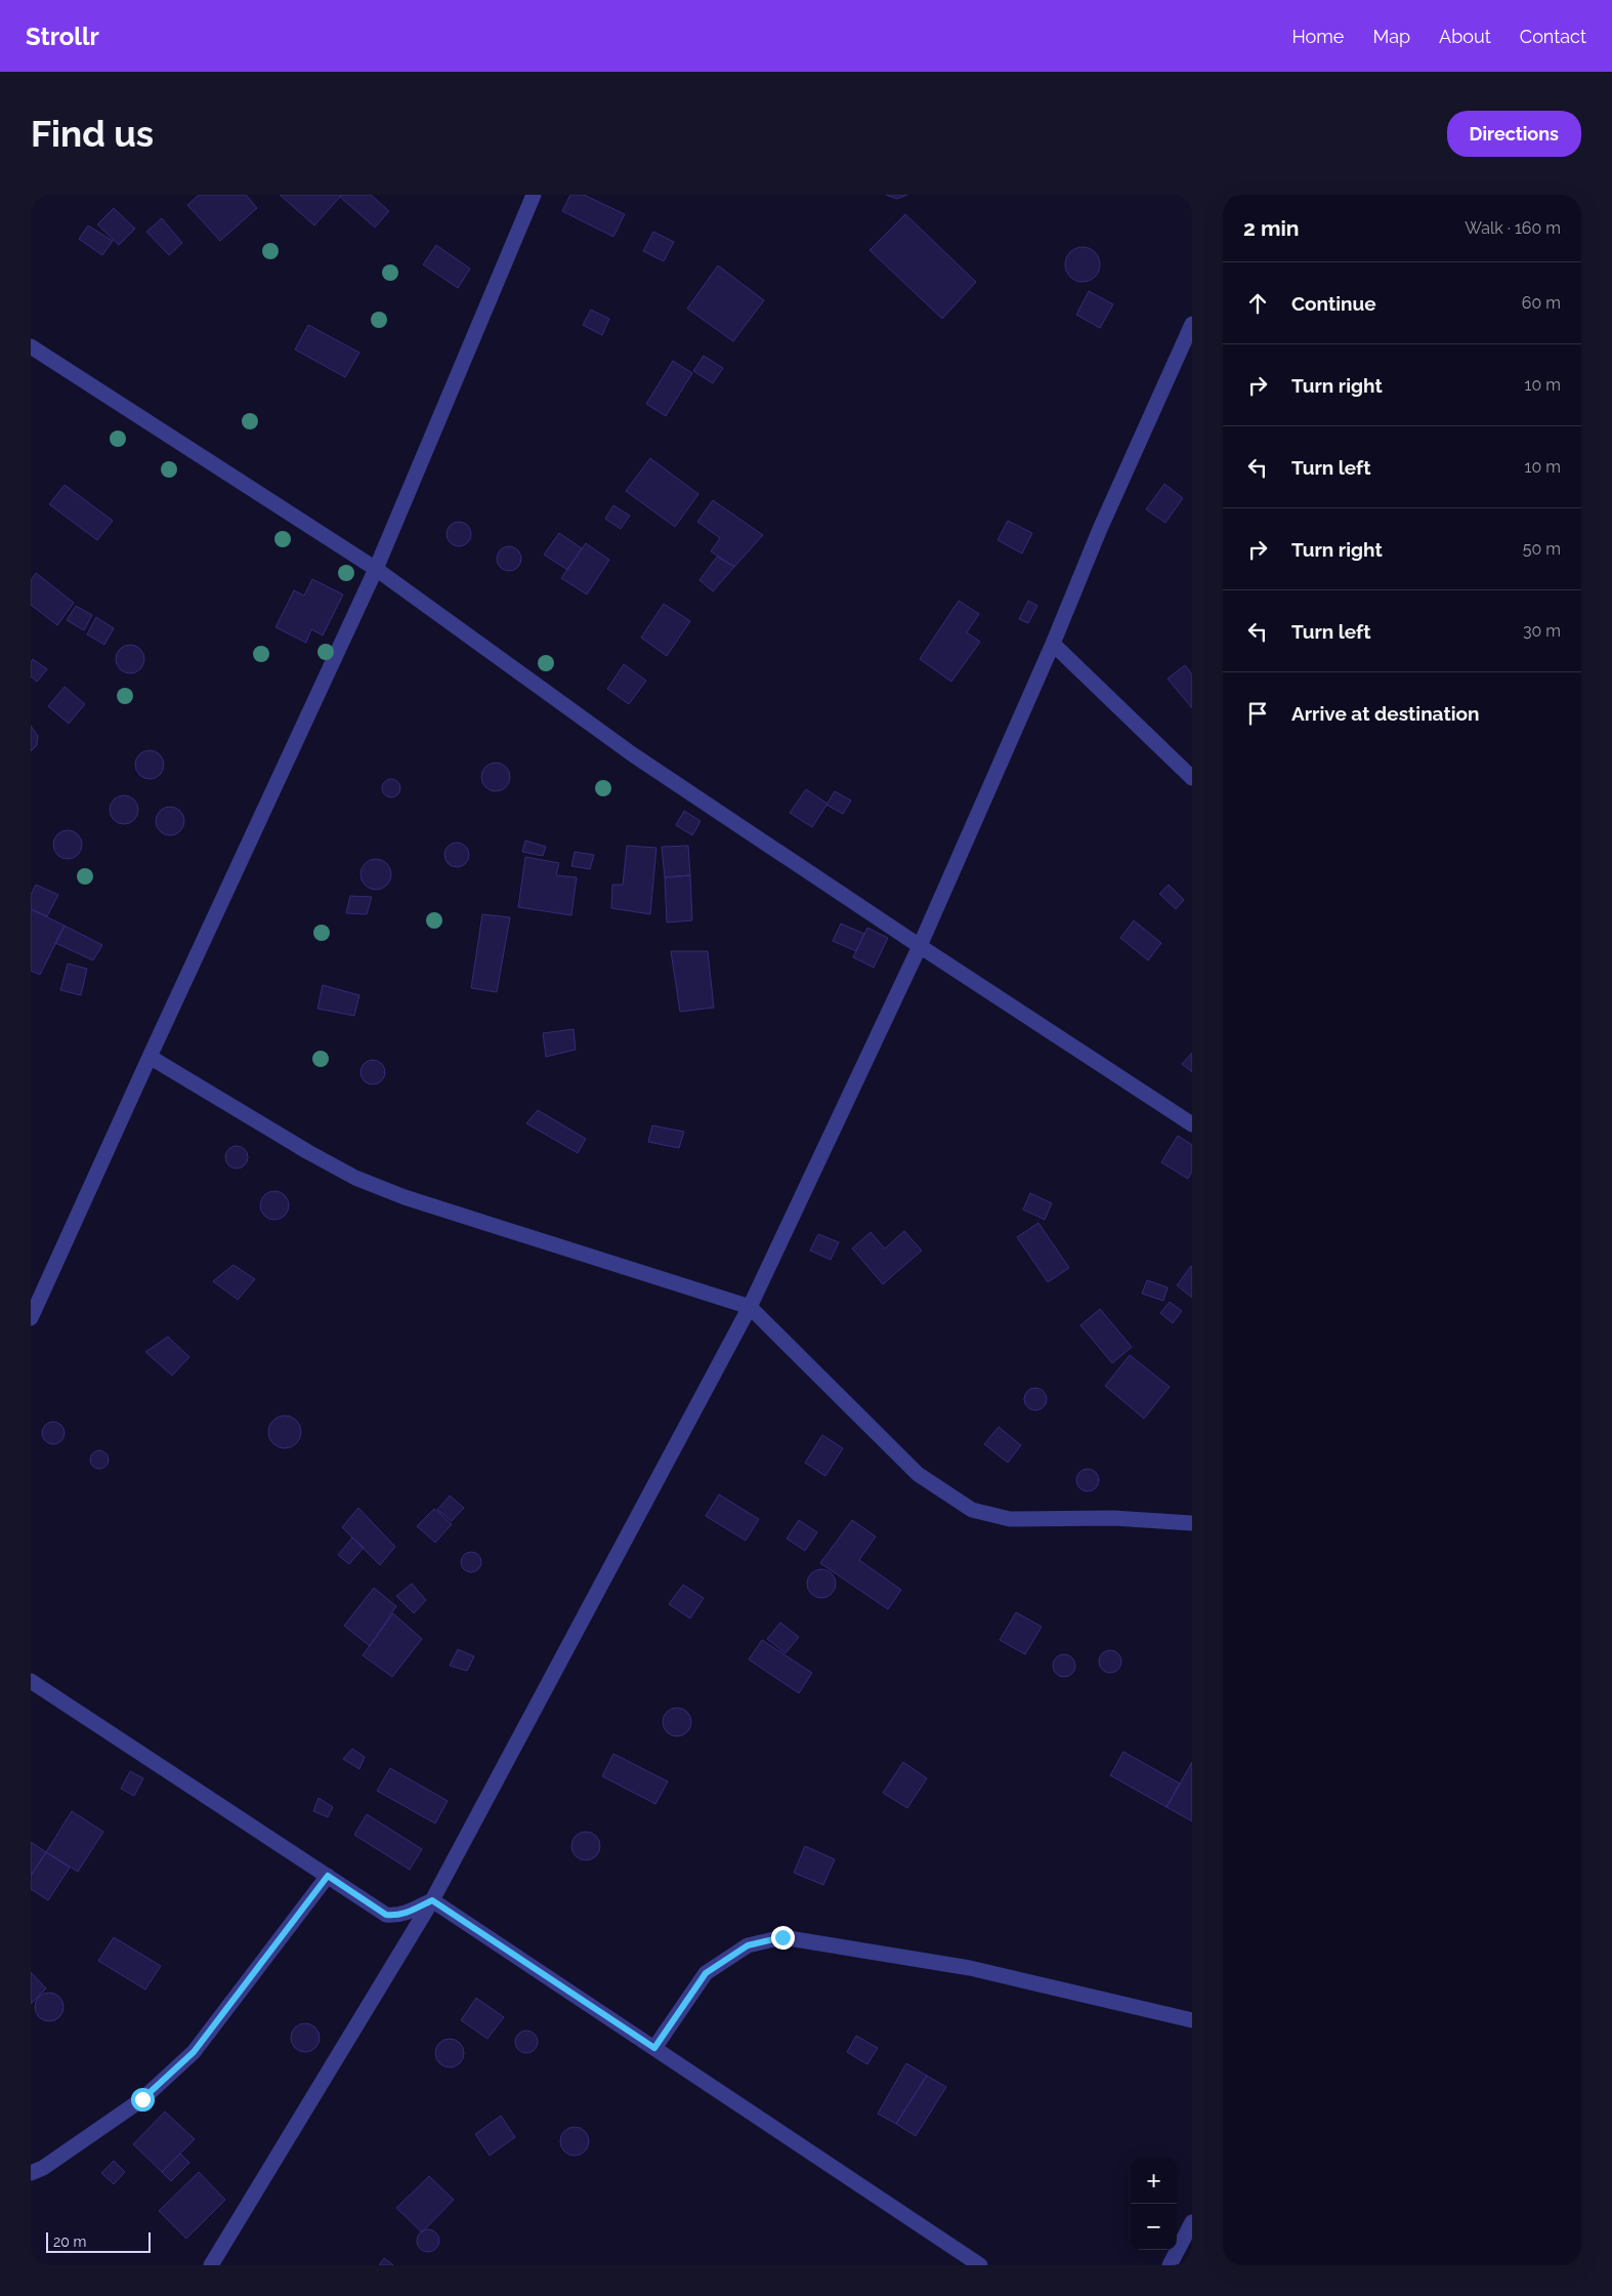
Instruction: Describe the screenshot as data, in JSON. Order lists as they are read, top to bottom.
{
  "scale_bar": "20 m",
  "page": {
    "header": "Strollr",
    "nav": [
      "Home",
      "Map",
      "About",
      "Contact"
    ],
    "buttons": "Directions",
    "title": "Find us",
    "heading": ["2 min", "Walk · 160 m"],
    "list": [
      ["Continue", "60 m"],
      ["Turn right", "10 m"],
      ["Turn left", "10 m"],
      ["Turn right", "50 m"],
      ["Turn left", "30 m"],
      "Arrive at destination"
    ],
    "map_buttons": ["+", "−"],
    "scale": "20 m"
  }
}
